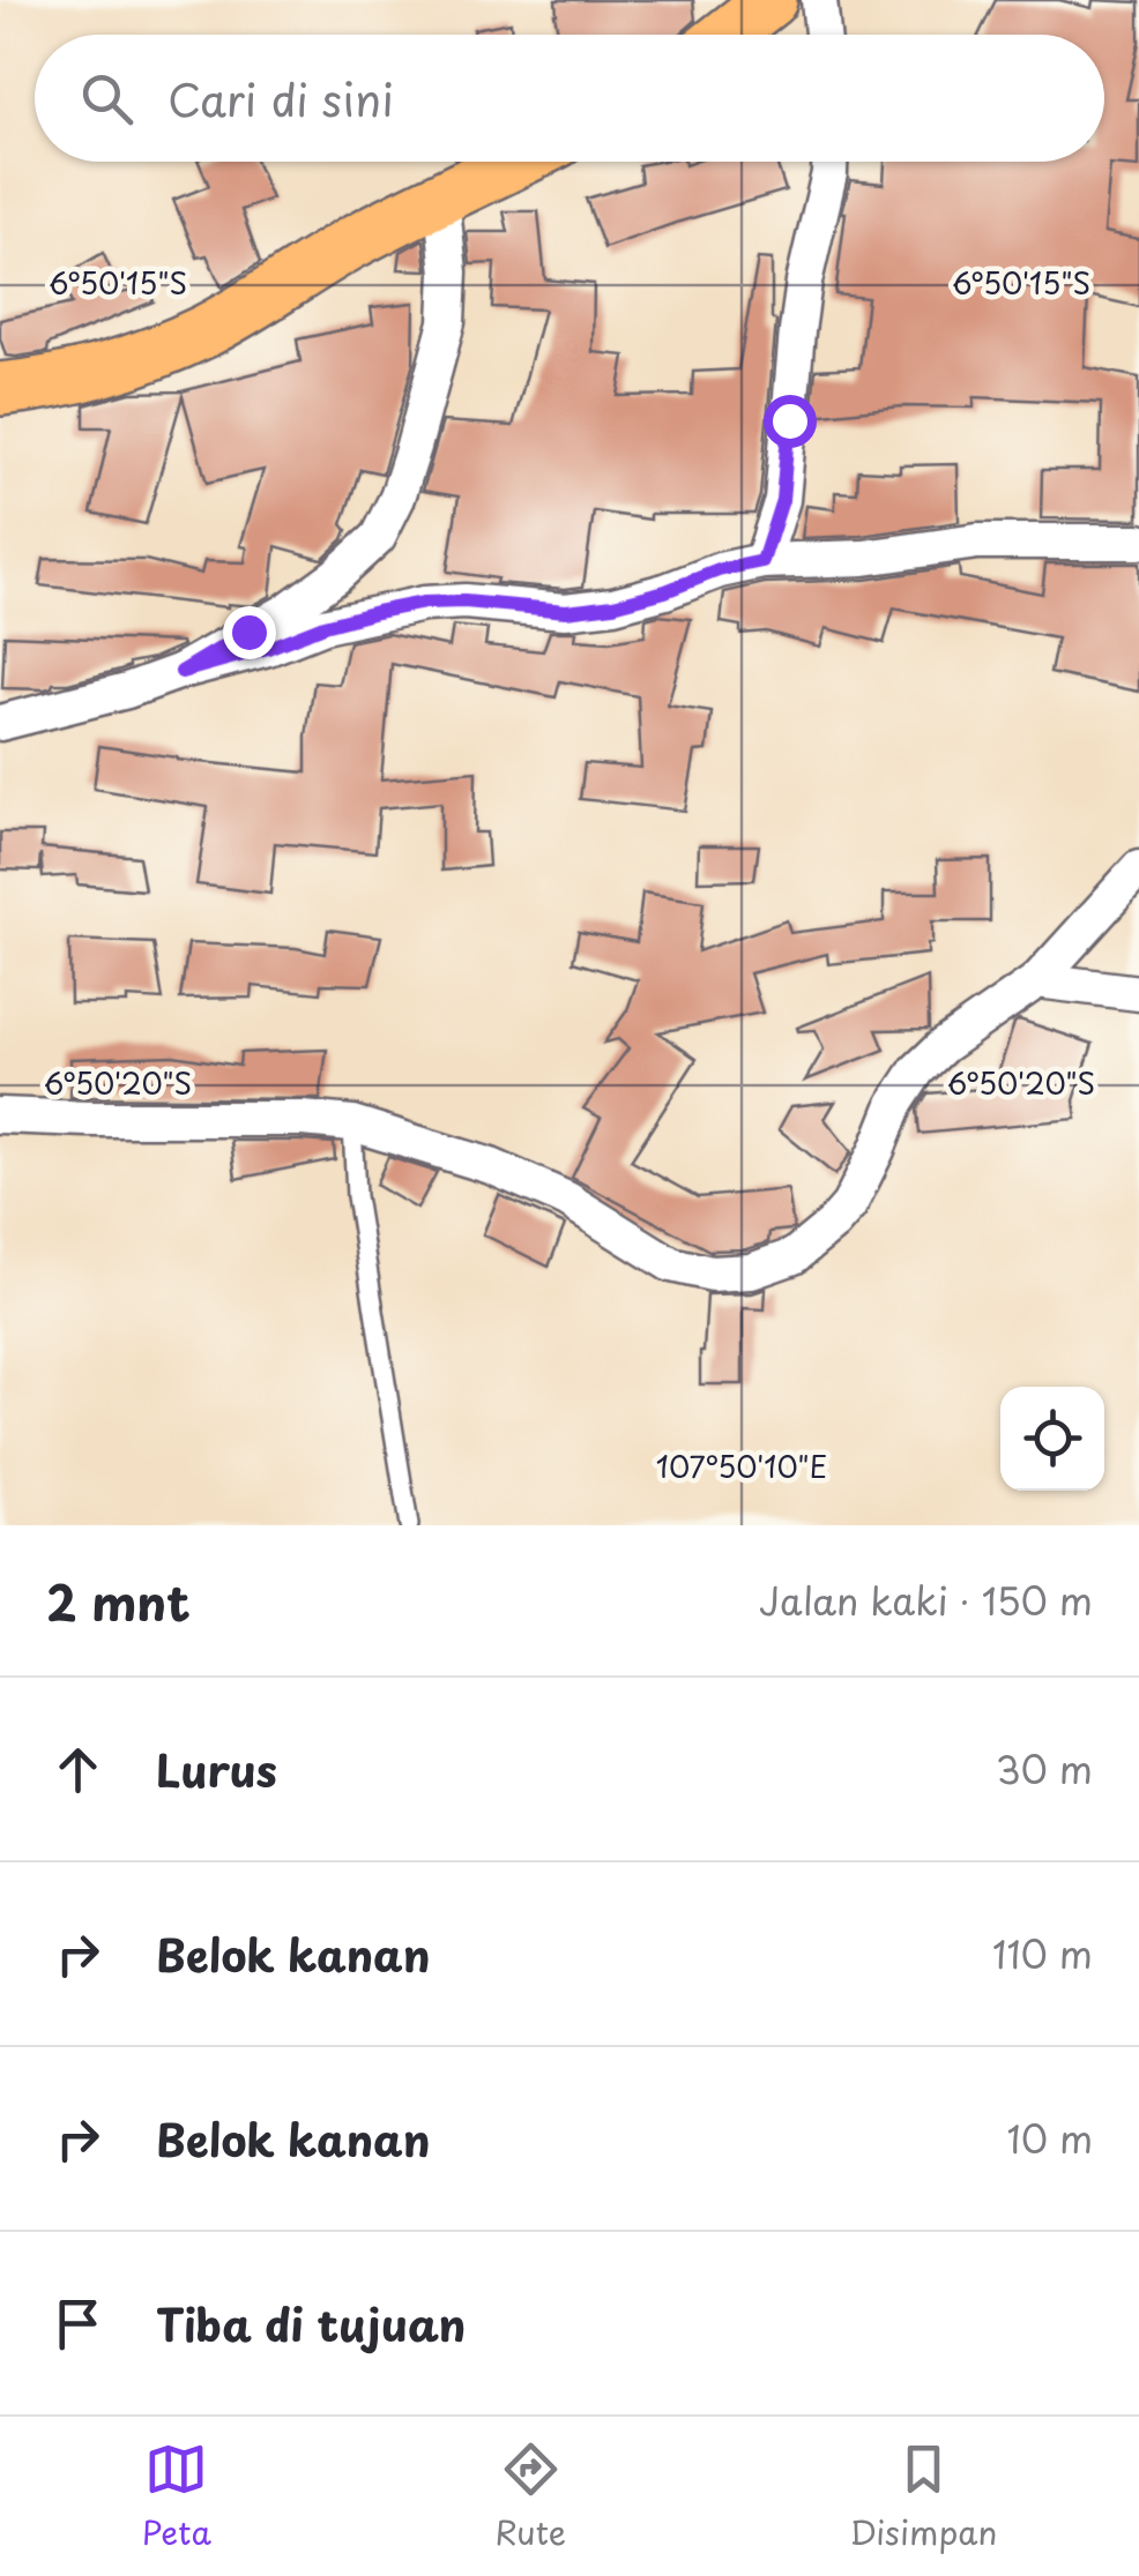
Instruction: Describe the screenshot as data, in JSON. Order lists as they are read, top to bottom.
{
  "page": {
    "search": "Cari di sini",
    "heading": ["2 mnt", "Jalan kaki · 150 m"],
    "list": [
      ["Lurus", "30 m"],
      ["Belok kanan", "110 m"],
      ["Belok kanan", "10 m"],
      "Tiba di tujuan"
    ],
    "nav": ["Peta", "Rute", "Disimpan"]
  },
  "coordinates": ["6°50'15\"S", "6°50'20\"S", "107°50'10\"E"]
}
